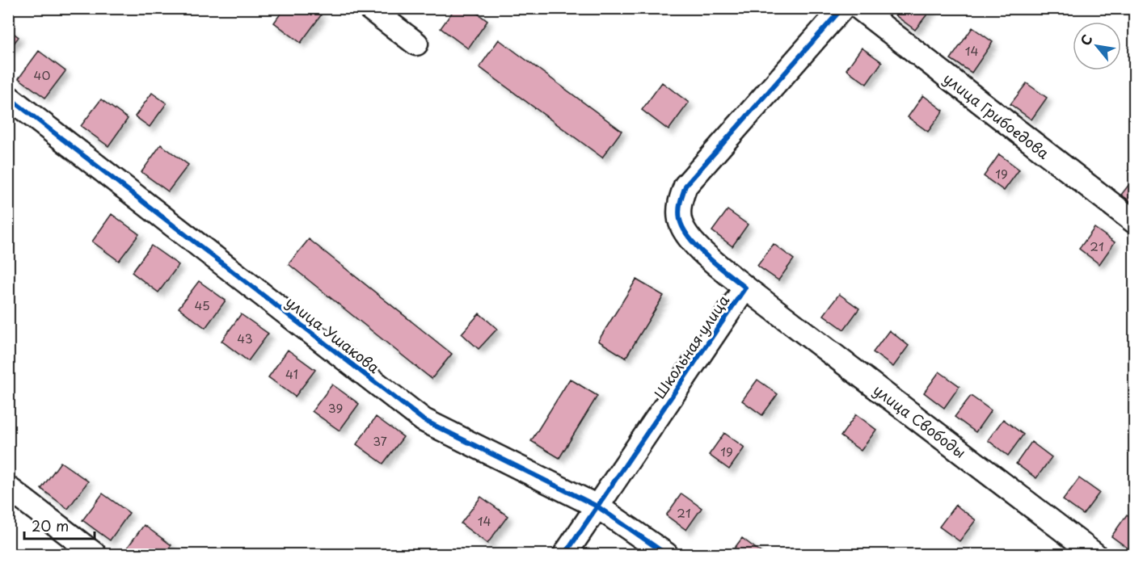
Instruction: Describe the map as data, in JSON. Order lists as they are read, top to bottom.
{
  "streets": {
    "street": [
      "улица Грибоедова",
      "улица Ушакова",
      "Школьная улица",
      "улица Свободы"
    ]
  },
  "crossings": [
    ["улица Ушакова", "Школьная улица"],
    ["Школьная улица", "улица Свободы"]
  ],
  "house_numbers": [
    "14",
    "40",
    "19",
    "21",
    "45",
    "43",
    "41",
    "39",
    "37",
    "19",
    "21",
    "14"
  ],
  "scale_bar": "20 m",
  "north": "top left"
}
